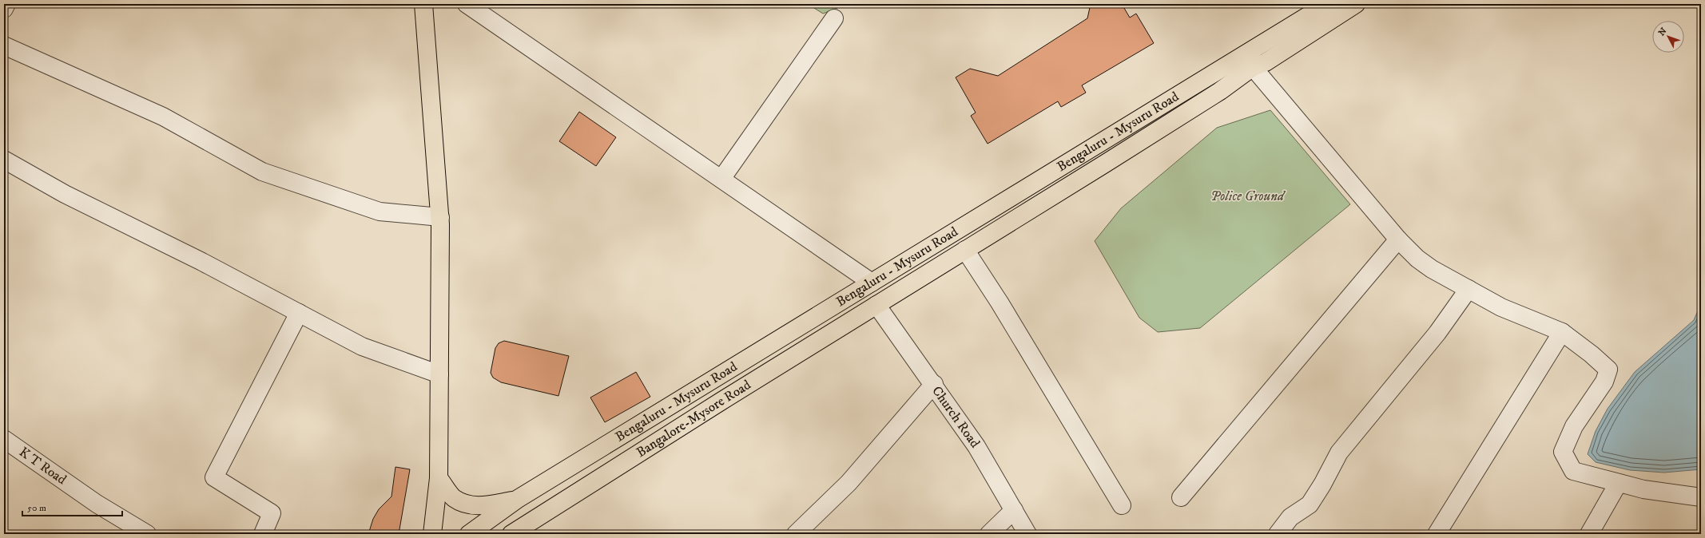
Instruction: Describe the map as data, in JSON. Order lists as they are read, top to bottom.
{
  "streets": {
    "main road": ["Bengaluru - Mysuru Road", "Bangalore-Mysore Road"],
    "street": ["Church Road", "K T Road"]
  },
  "crossings": [
    ["Bengaluru - Mysuru Road", "Church Road"],
    ["Bengaluru - Mysuru Road", "Bangalore-Mysore Road"],
    ["Church Road", "Bangalore-Mysore Road"]
  ],
  "parks": ["Police Ground"],
  "scale_bar": "50 m",
  "north": "top left"
}
